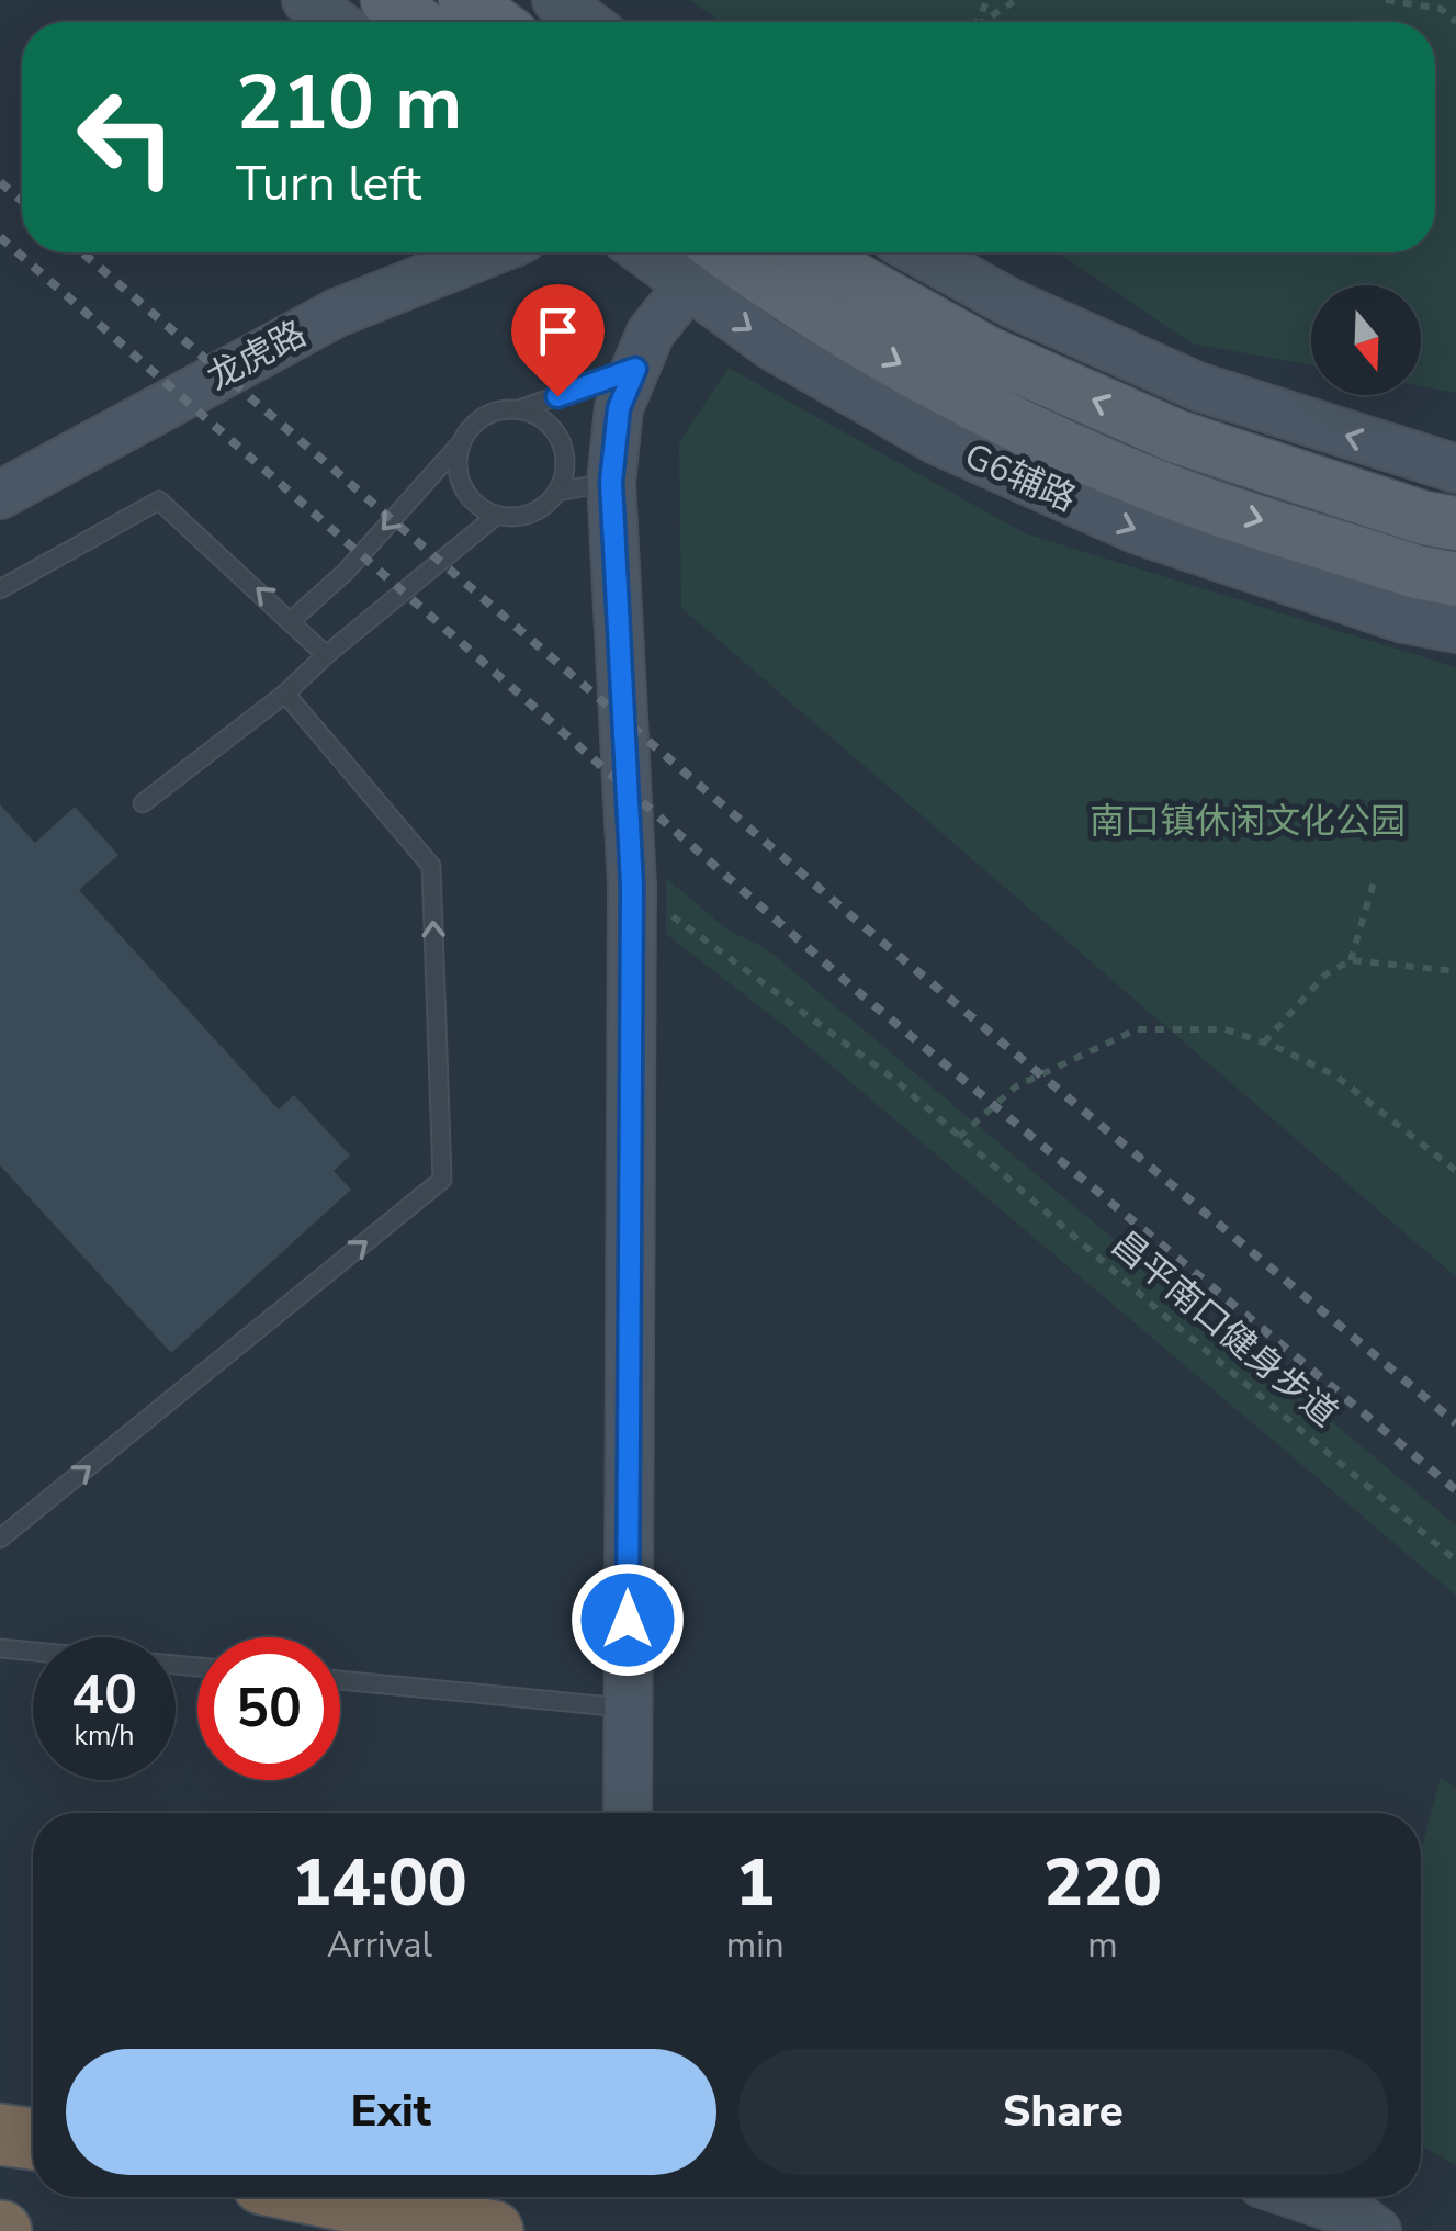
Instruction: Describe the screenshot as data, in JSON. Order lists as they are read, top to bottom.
{
  "streets": {
    "main road": ["G6辅路"],
    "street": ["龙虎路"],
    "path": ["昌平南口健身步道"]
  },
  "parks": ["南口镇休闲文化公园"],
  "north": "bottom",
  "page": {
    "turn": ["210 m", "Turn left"],
    "speed": "40 km/h",
    "limit": "50",
    "eta": [
      "14:00",
      "Arrival",
      "1",
      "min",
      "220",
      "m"
    ],
    "buttons": ["Exit", "Share"]
  }
}
